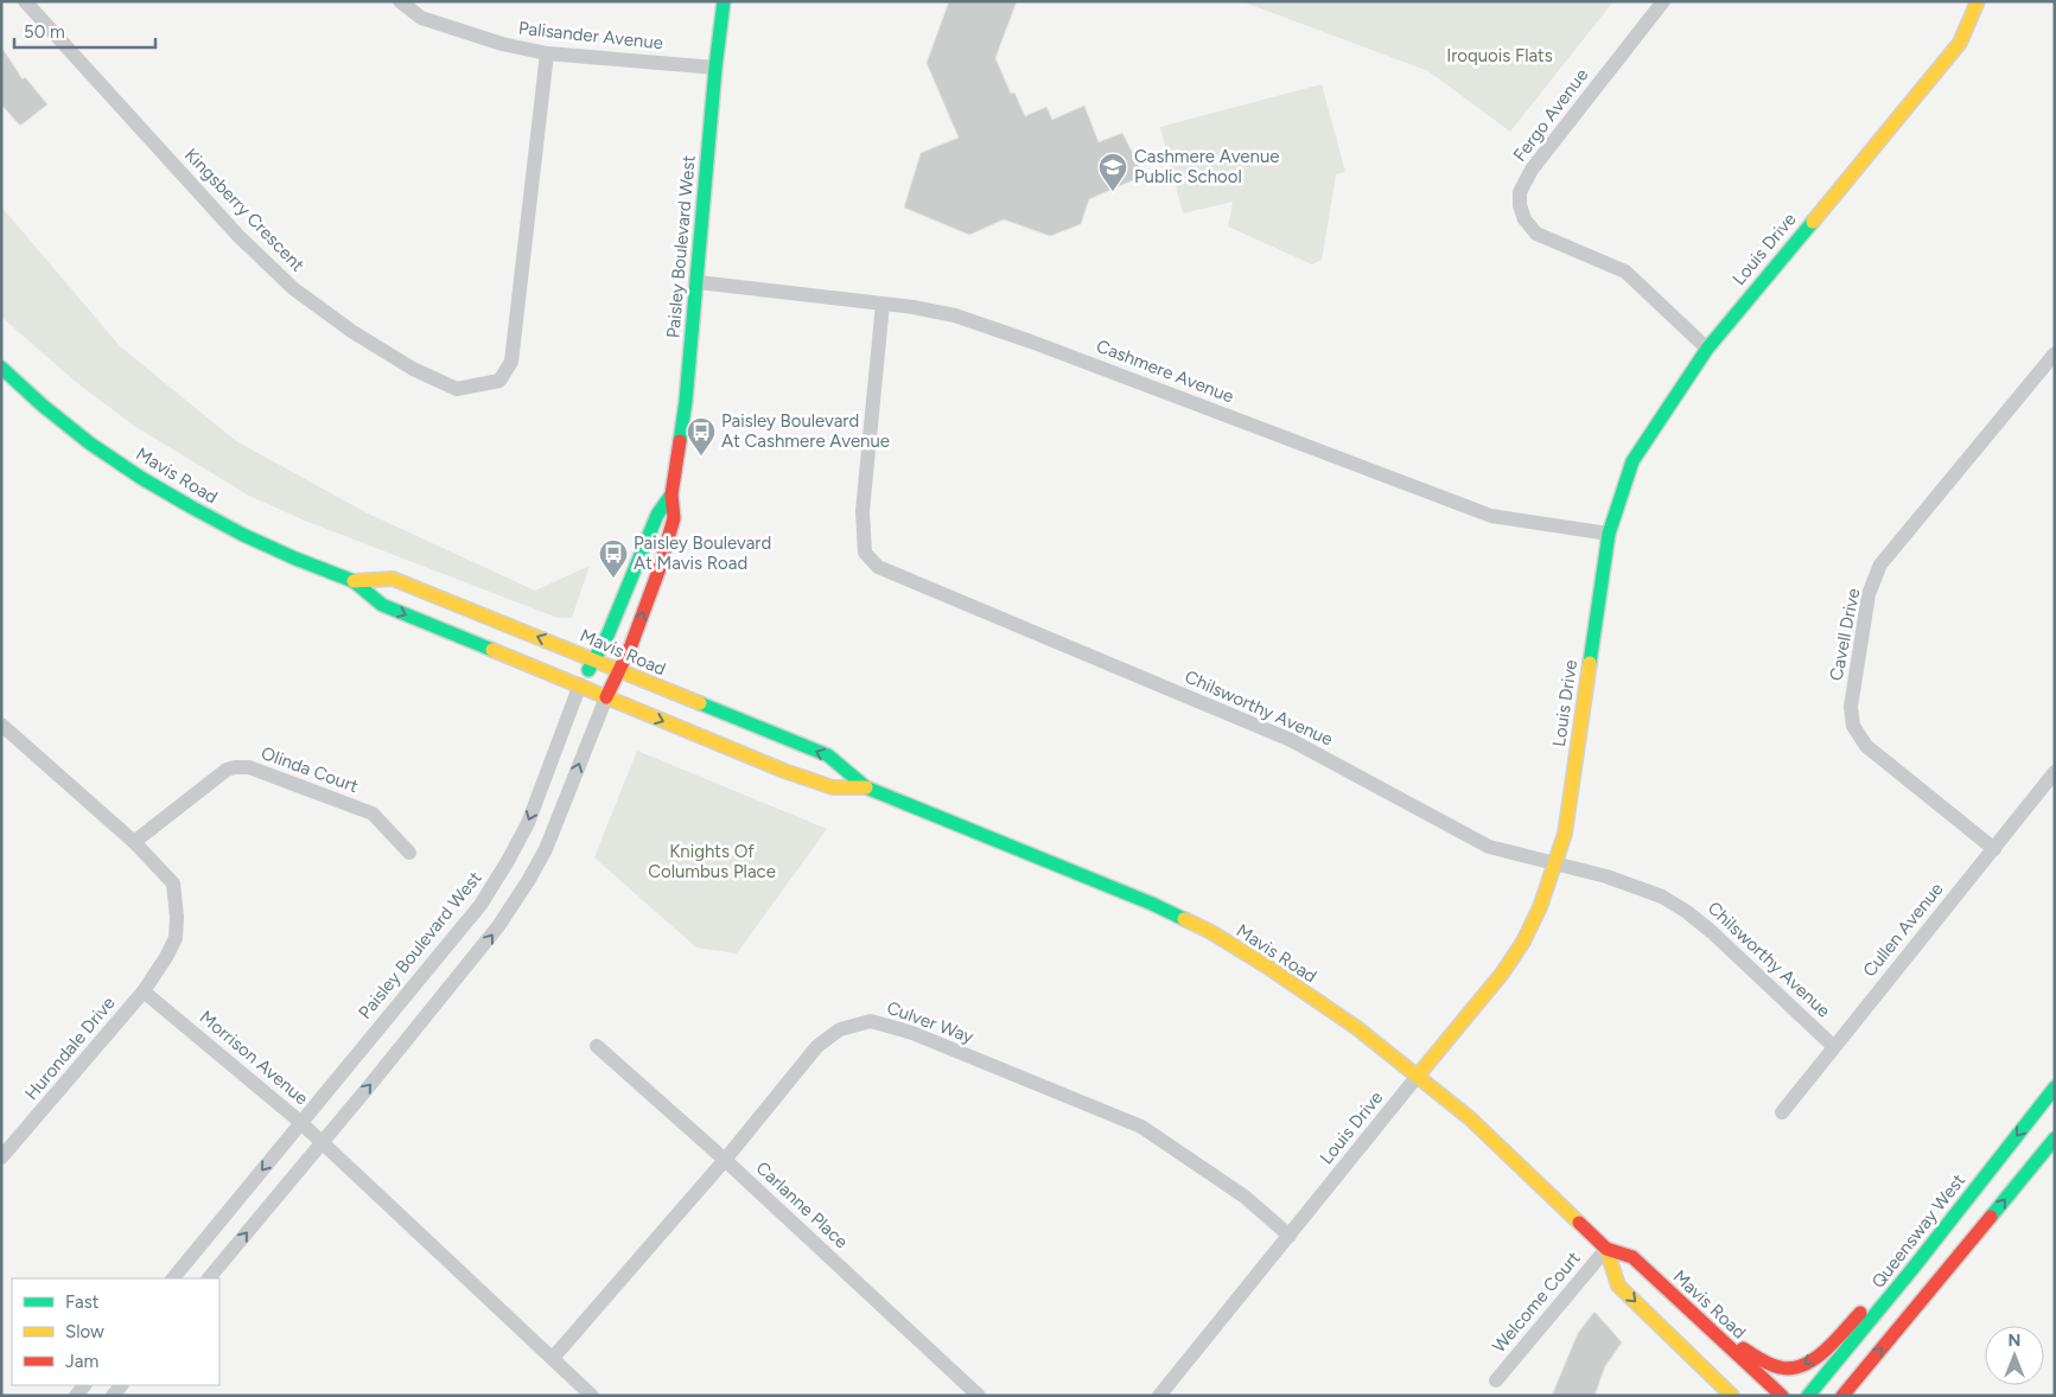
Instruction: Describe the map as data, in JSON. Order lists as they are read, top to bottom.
{
  "streets": {
    "main road": [
      "Paisley Boulevard West",
      "Louis Drive",
      "Mavis Road",
      "Queensway West"
    ],
    "street": [
      "Palisander Avenue",
      "Fergo Avenue",
      "Kingsberry Crescent",
      "Cashmere Avenue",
      "Cavell Drive",
      "Chilsworthy Avenue",
      "Olinda Court",
      "Cullen Avenue",
      "Culver Way",
      "Hurondale Drive",
      "Morrison Avenue",
      "Carlanne Place",
      "Welcome Court"
    ]
  },
  "crossings": [
    ["Palisander Avenue", "Kingsberry Crescent"],
    ["Palisander Avenue", "Paisley Boulevard West"],
    ["Fergo Avenue", "Louis Drive"],
    ["Paisley Boulevard West", "Cashmere Avenue"],
    ["Paisley Boulevard West", "Mavis Road"],
    ["Paisley Boulevard West", "Morrison Avenue"],
    ["Louis Drive", "Cashmere Avenue"],
    ["Louis Drive", "Mavis Road"],
    ["Louis Drive", "Chilsworthy Avenue"],
    ["Louis Drive", "Culver Way"],
    ["Cashmere Avenue", "Chilsworthy Avenue"],
    ["Mavis Road", "Welcome Court"],
    ["Cavell Drive", "Cullen Avenue"],
    ["Chilsworthy Avenue", "Cullen Avenue"],
    ["Culver Way", "Morrison Avenue"],
    ["Culver Way", "Carlanne Place"],
    ["Hurondale Drive", "Morrison Avenue"]
  ],
  "parks": ["Iroquois Flats", "Knights Of Columbus Place"],
  "places": {
    "school or university": ["Cashmere Avenue Public School"],
    "bus stop": ["Paisley Boulevard At Cashmere Avenue", "Paisley Boulevard At Mavis Road"]
  },
  "legend": ["Fast", "Slow", "Jam"],
  "scale_bar": "50 m",
  "north": "top"
}
